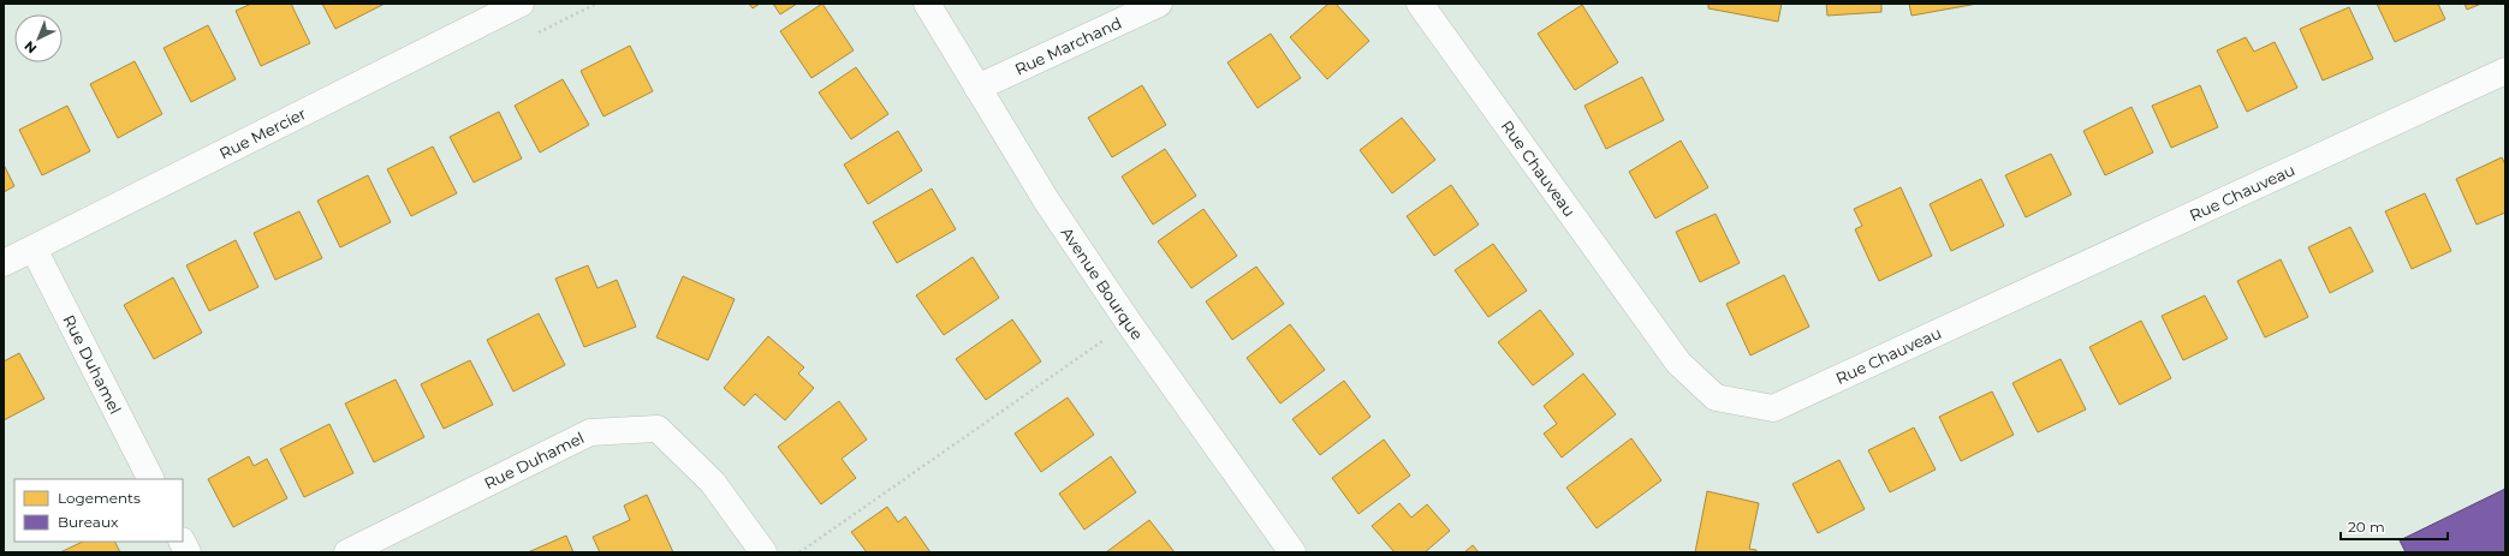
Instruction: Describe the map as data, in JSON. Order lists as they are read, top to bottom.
{
  "streets": {
    "street": [
      "Rue Marchand",
      "Rue Mercier",
      "Rue Chauveau",
      "Avenue Bourque",
      "Rue Duhamel"
    ]
  },
  "crossings": [
    ["Rue Marchand", "Avenue Bourque"],
    ["Rue Mercier", "Rue Duhamel"]
  ],
  "legend": ["Logements", "Bureaux"],
  "scale_bar": "20 m",
  "north": "bottom left"
}
